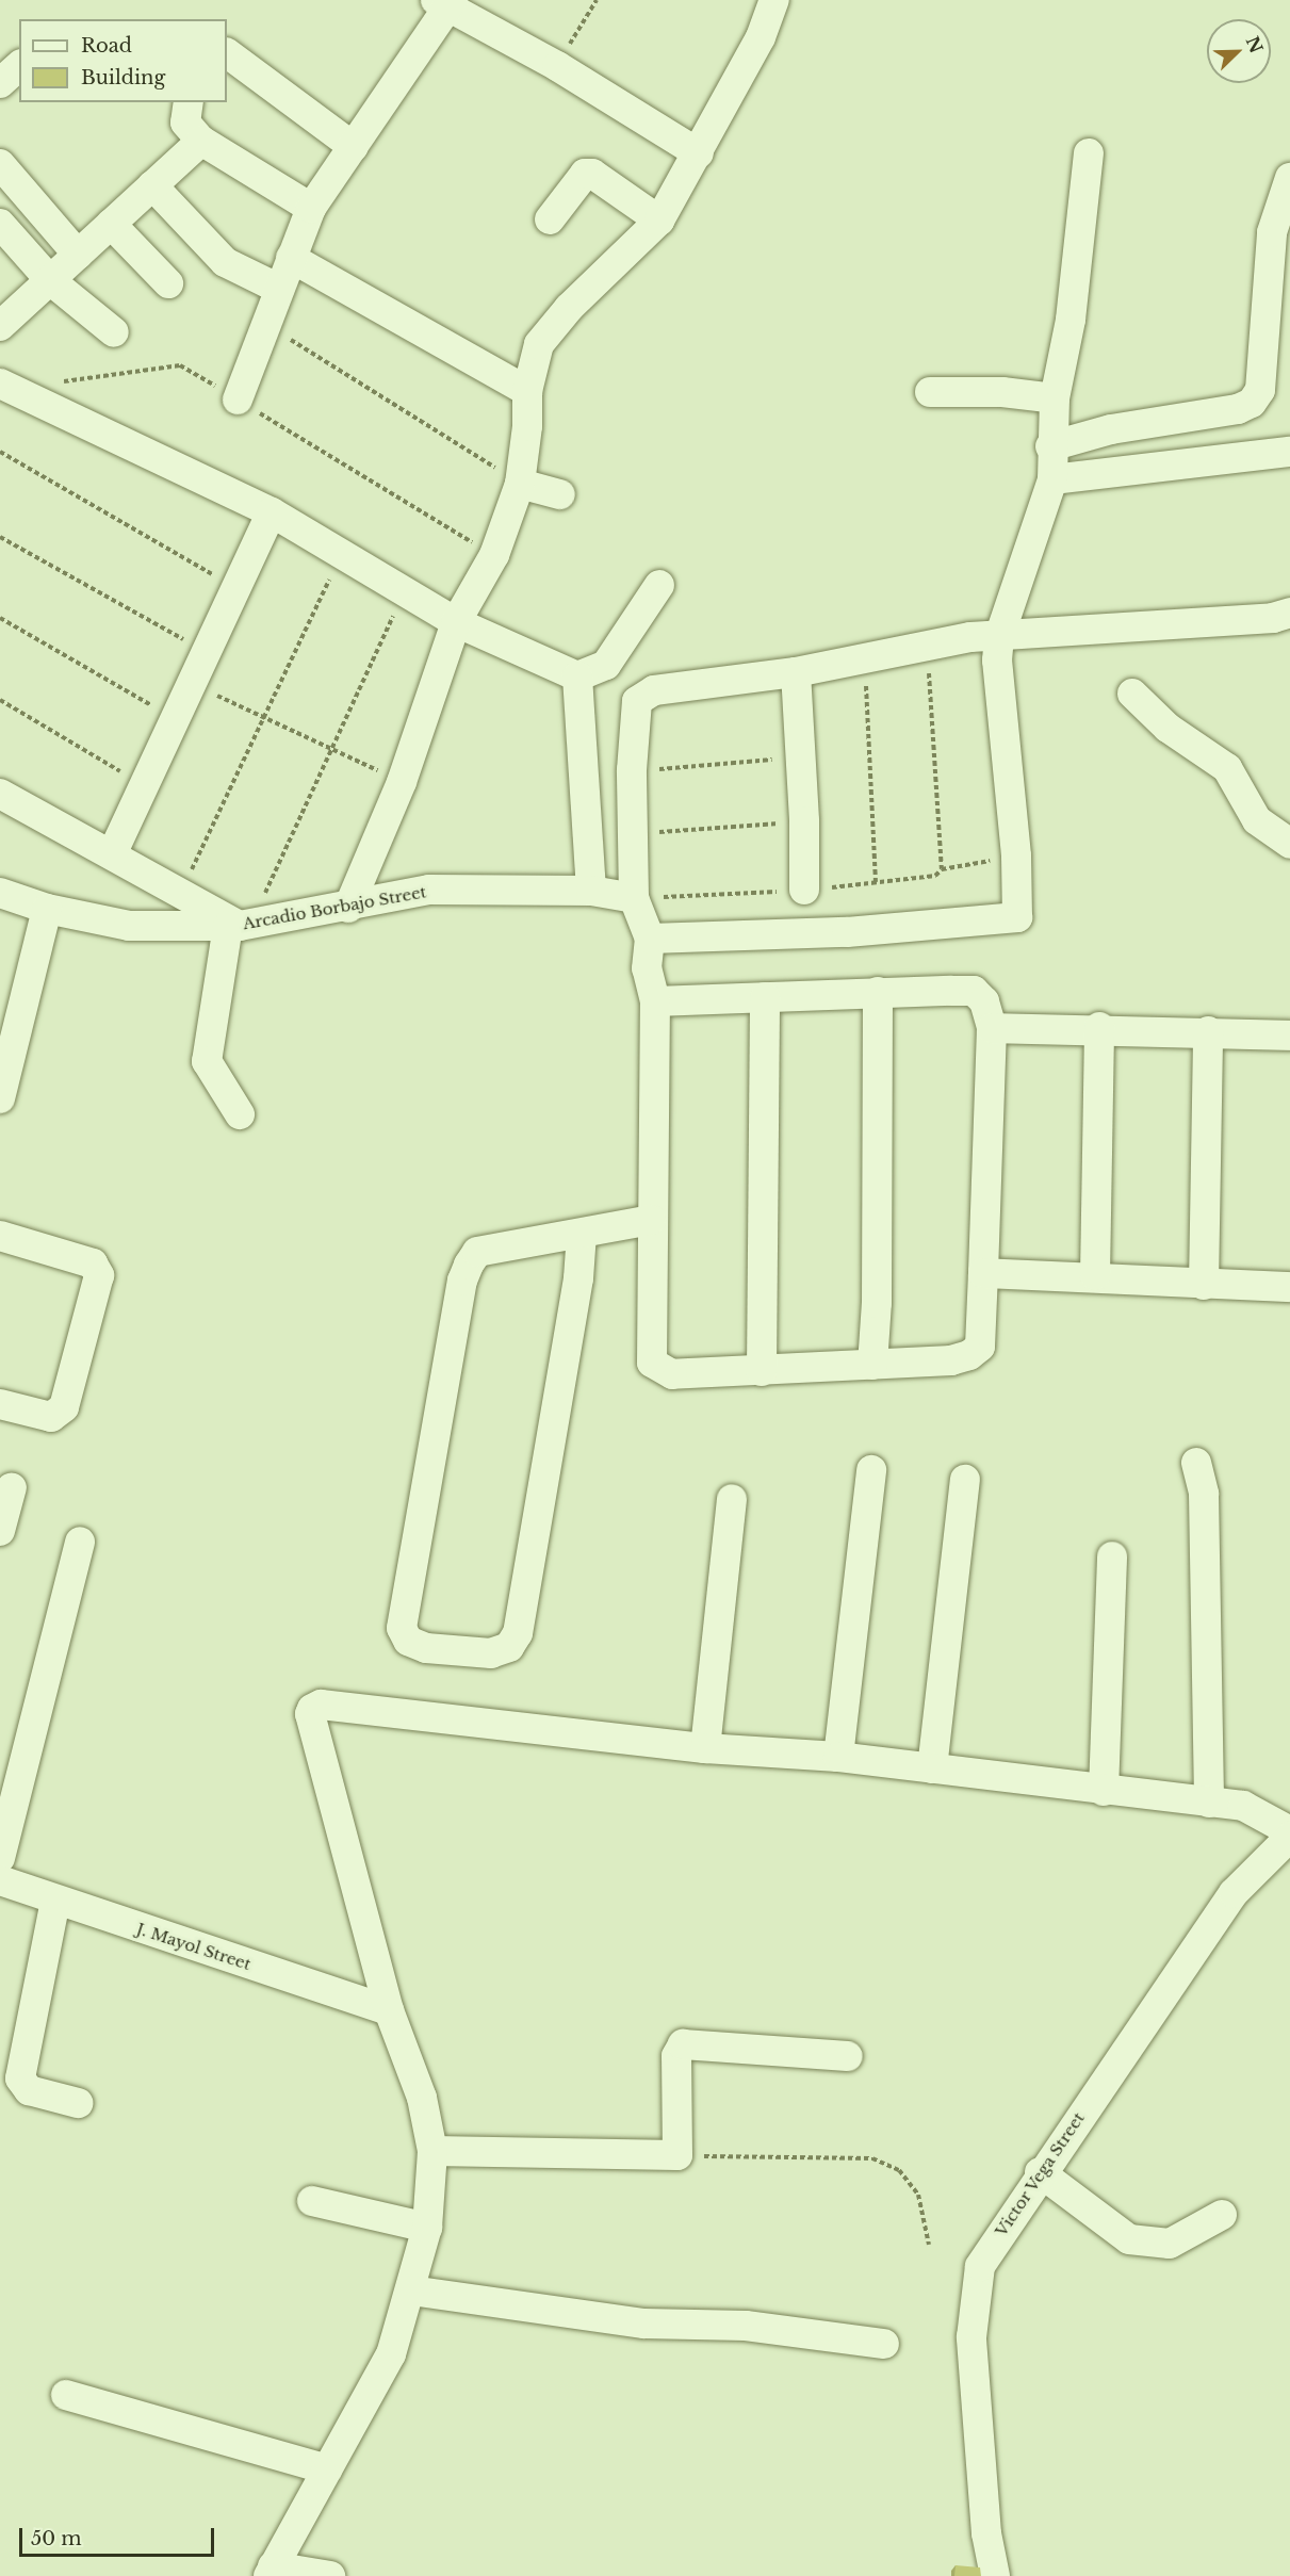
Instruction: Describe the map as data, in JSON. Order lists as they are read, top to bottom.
{
  "streets": {
    "street": ["Arcadio Borbajo Street", "J. Mayol Street", "Victor Vega Street"]
  },
  "legend": ["Road", "Building"],
  "scale_bar": "50 m",
  "north": "top right"
}
